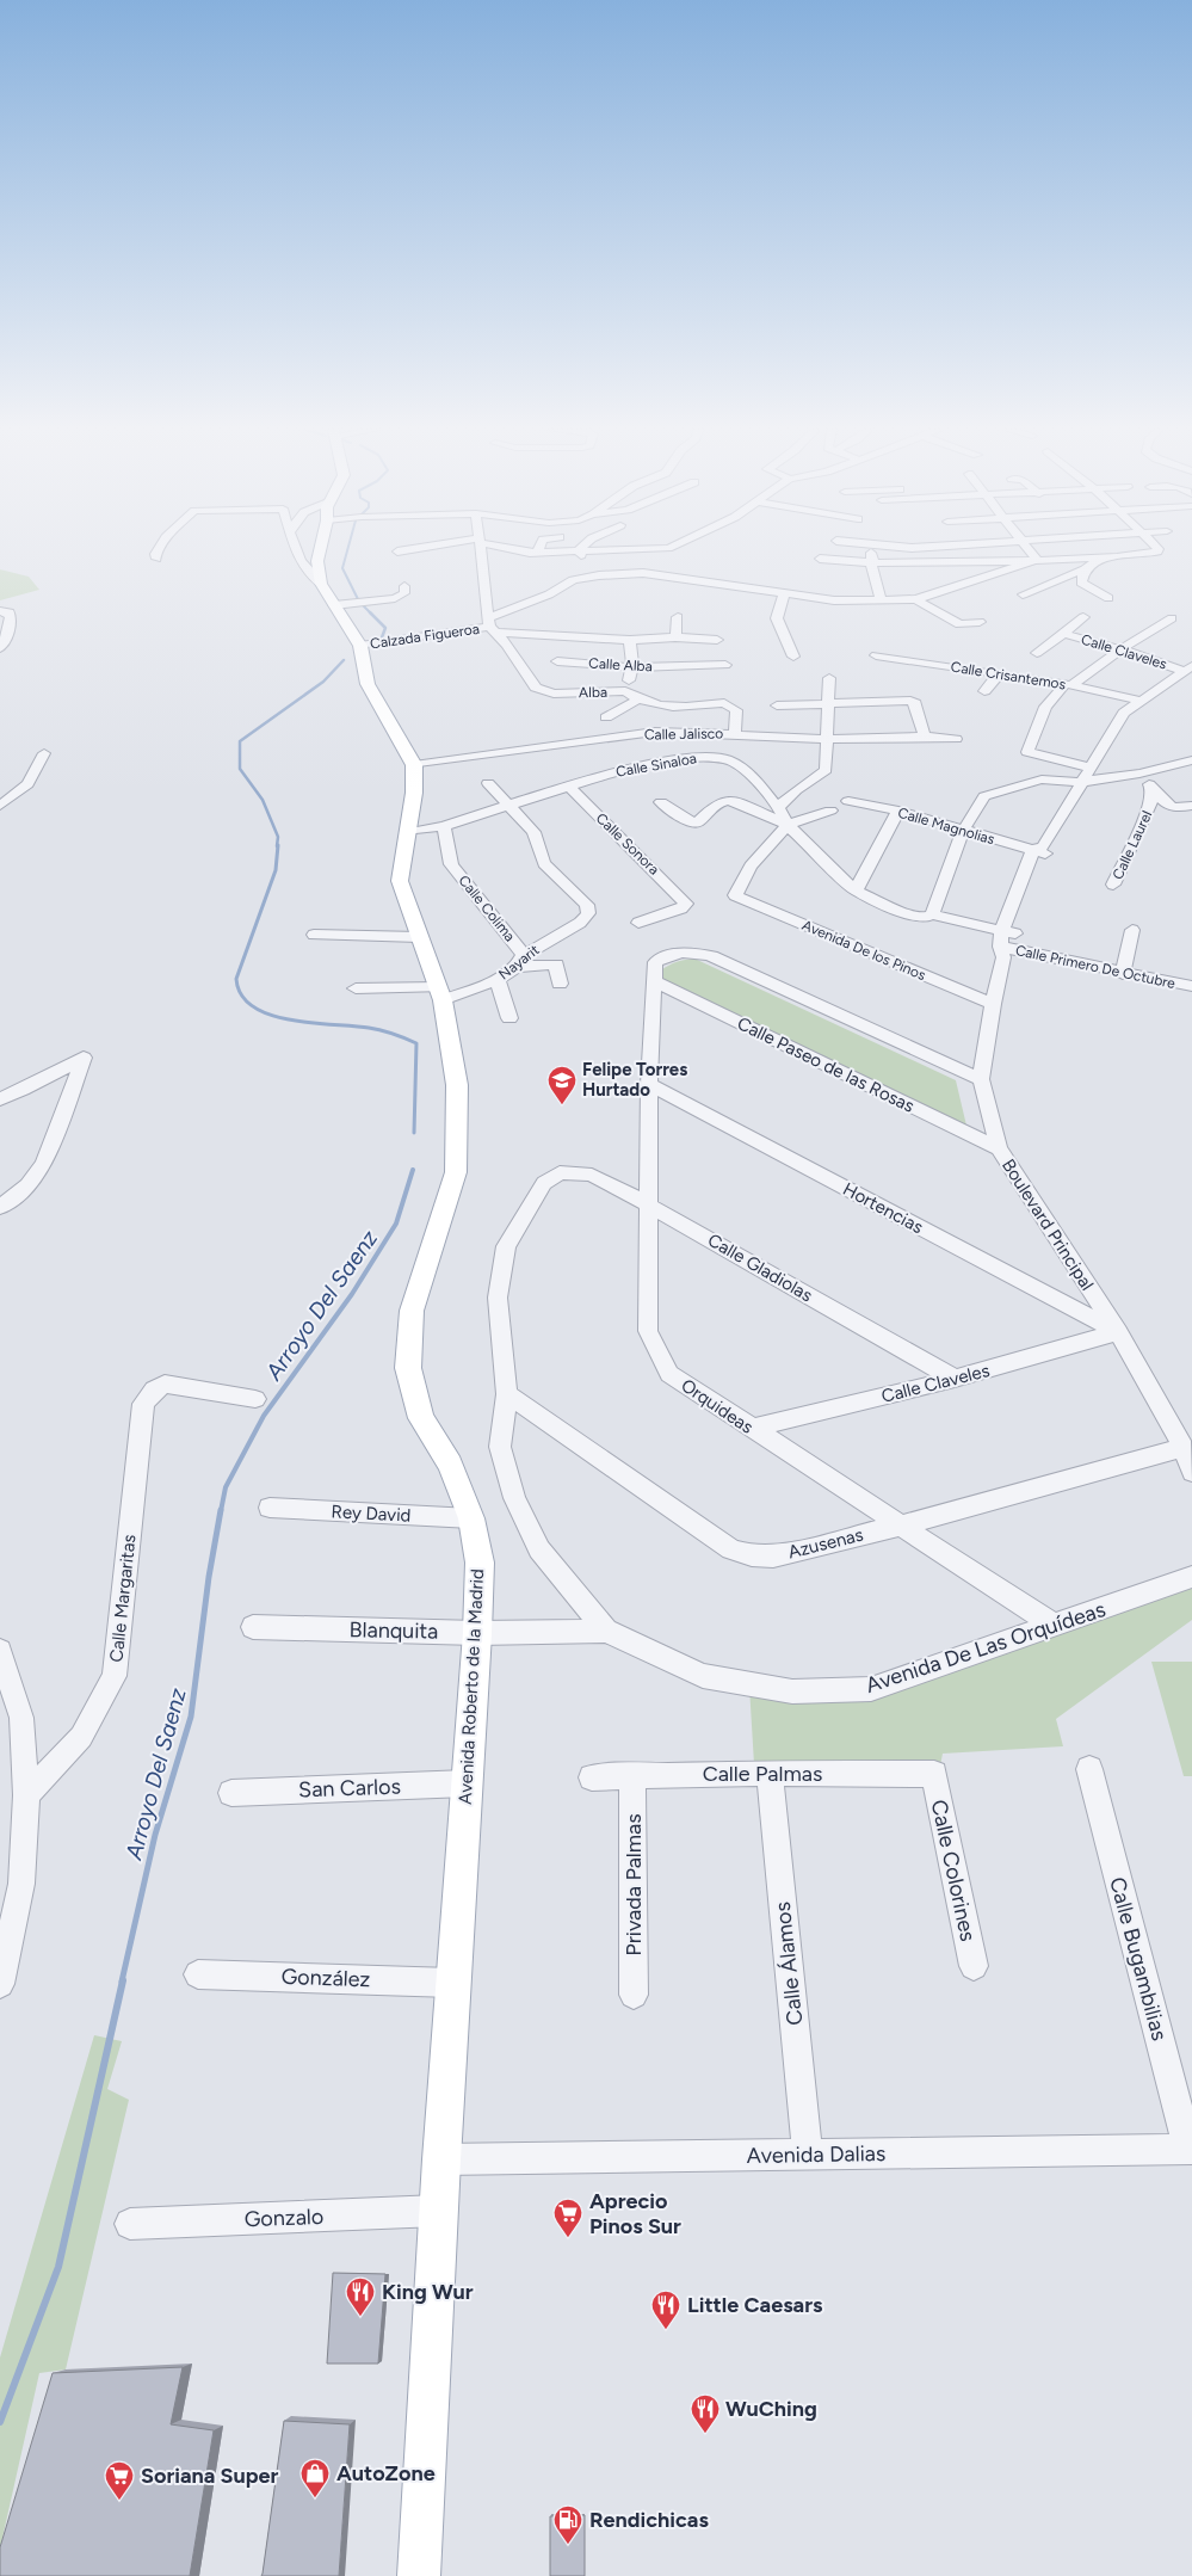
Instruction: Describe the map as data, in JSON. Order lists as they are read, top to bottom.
{
  "streets": {
    "main road": ["Avenida Roberto de la Madrid"],
    "street": [
      "Calzada Figueroa",
      "Calle Claveles",
      "Calle Alba",
      "Calle Crisantemos",
      "Alba",
      "Calle Jalisco",
      "Calle Sinaloa",
      "Calle Magnolias",
      "Calle Sonora",
      "Calle Laurel",
      "Calle Colima",
      "Avenida De los Pinos",
      "Nayarit",
      "Calle Primero De Octubre",
      "Calle Paseo de las Rosas",
      "Hortencias",
      "Boulevard Principal",
      "Calle Gladiolas",
      "Orquideas",
      "Rey David",
      "Azusenas",
      "Calle Margaritas",
      "Blanquita",
      "Avenida De Las Orquídeas",
      "Calle Palmas",
      "San Carlos",
      "Calle Colorines",
      "Privada Palmas",
      "Calle Bugambilias",
      "Calle Álamos",
      "González",
      "Avenida Dalias",
      "Gonzalo"
    ]
  },
  "crossings": [
    ["Calzada Figueroa", "Alba"],
    ["Calle Claveles", "Hortencias"],
    ["Calle Claveles", "Boulevard Principal"],
    ["Calle Claveles", "Calle Gladiolas"],
    ["Calle Claveles", "Orquideas"],
    ["Calle Alba", "Alba"],
    ["Calle Crisantemos", "Boulevard Principal"],
    ["Calle Jalisco", "Avenida Roberto de la Madrid"],
    ["Calle Sinaloa", "Calle Sonora"],
    ["Calle Sinaloa", "Calle Colima"],
    ["Calle Sinaloa", "Avenida De los Pinos"],
    ["Calle Sinaloa", "Nayarit"],
    ["Calle Sinaloa", "Avenida Roberto de la Madrid"],
    ["Calle Magnolias", "Boulevard Principal"],
    ["Calle Colima", "Nayarit"],
    ["Avenida De los Pinos", "Boulevard Principal"],
    ["Nayarit", "Avenida Roberto de la Madrid"],
    ["Calle Primero De Octubre", "Boulevard Principal"],
    ["Calle Paseo de las Rosas", "Boulevard Principal"],
    ["Calle Paseo de las Rosas", "Orquideas"],
    ["Hortencias", "Boulevard Principal"],
    ["Hortencias", "Orquideas"],
    ["Boulevard Principal", "Orquideas"],
    ["Boulevard Principal", "Azusenas"],
    ["Calle Gladiolas", "Orquideas"],
    ["Calle Gladiolas", "Azusenas"],
    ["Orquideas", "Azusenas"],
    ["Orquideas", "Avenida De Las Orquídeas"],
    ["Rey David", "Avenida Roberto de la Madrid"],
    ["Blanquita", "Avenida De Las Orquídeas"],
    ["Blanquita", "Avenida Roberto de la Madrid"],
    ["Avenida Roberto de la Madrid", "San Carlos"],
    ["Avenida Roberto de la Madrid", "González"],
    ["Avenida Roberto de la Madrid", "Avenida Dalias"],
    ["Avenida Roberto de la Madrid", "Gonzalo"],
    ["Calle Palmas", "Calle Colorines"],
    ["Calle Palmas", "Privada Palmas"],
    ["Calle Palmas", "Calle Álamos"],
    ["Calle Bugambilias", "Avenida Dalias"],
    ["Calle Álamos", "Avenida Dalias"]
  ],
  "water": ["Arroyo Del Saenz"],
  "places": {
    "school or university": ["Felipe Torres Hurtado"],
    "supermarket": ["Aprecio Pinos Sur", "Soriana Super"],
    "restaurant": ["King Wur", "Little Caesars", "WuChing"],
    "shop": ["AutoZone"],
    "fuel station": ["Rendichicas"]
  }
}
